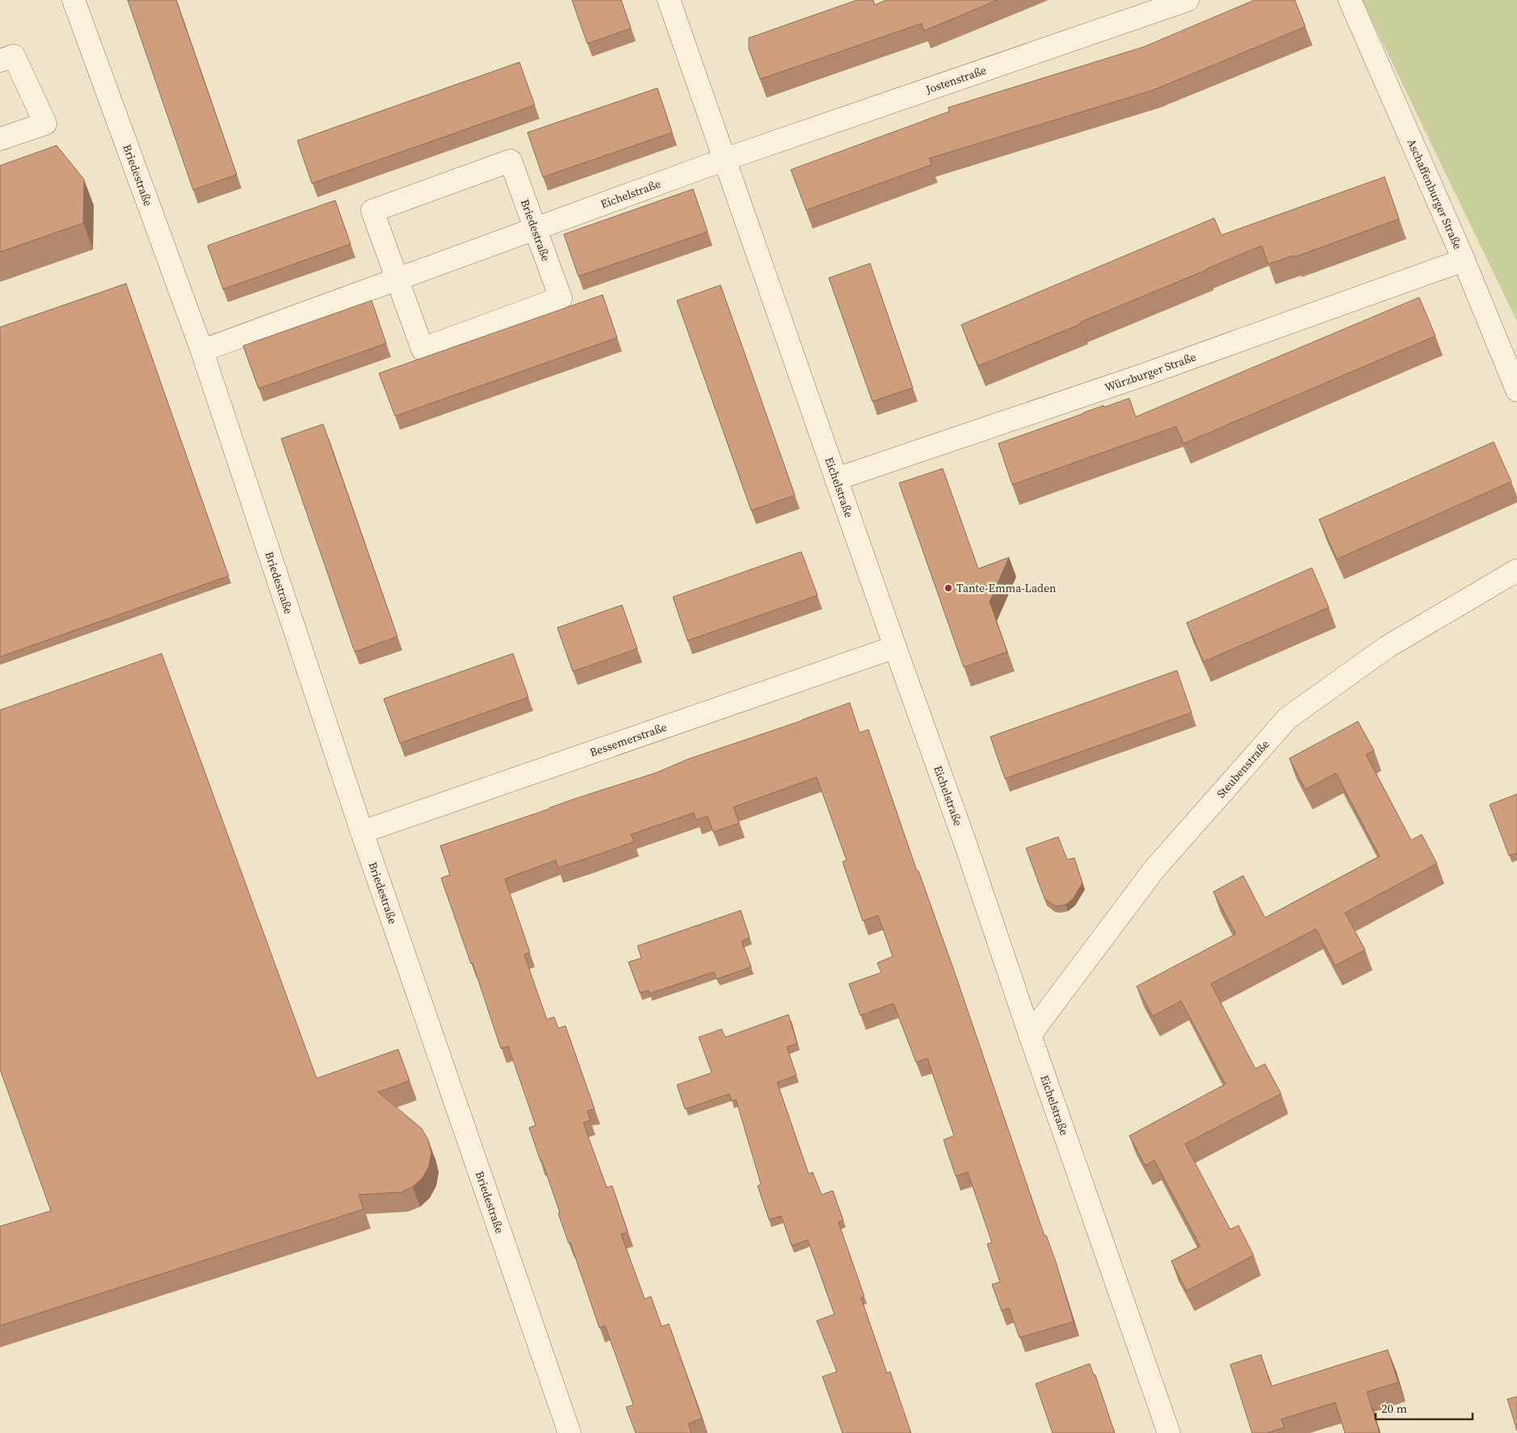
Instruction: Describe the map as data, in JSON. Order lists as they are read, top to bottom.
{
  "streets": {
    "street": [
      "Jostenstraße",
      "Briedestraße",
      "Eichelstraße",
      "Aschaffenburger Straße",
      "Würzburger Straße",
      "Bessemerstraße",
      "Steubenstraße"
    ]
  },
  "crossings": [
    ["Jostenstraße", "Eichelstraße"],
    ["Briedestraße", "Eichelstraße"],
    ["Briedestraße", "Bessemerstraße"],
    ["Eichelstraße", "Würzburger Straße"],
    ["Eichelstraße", "Bessemerstraße"],
    ["Eichelstraße", "Steubenstraße"],
    ["Aschaffenburger Straße", "Würzburger Straße"]
  ],
  "places": ["Tante-Emma-Laden"],
  "scale_bar": "20 m"
}
